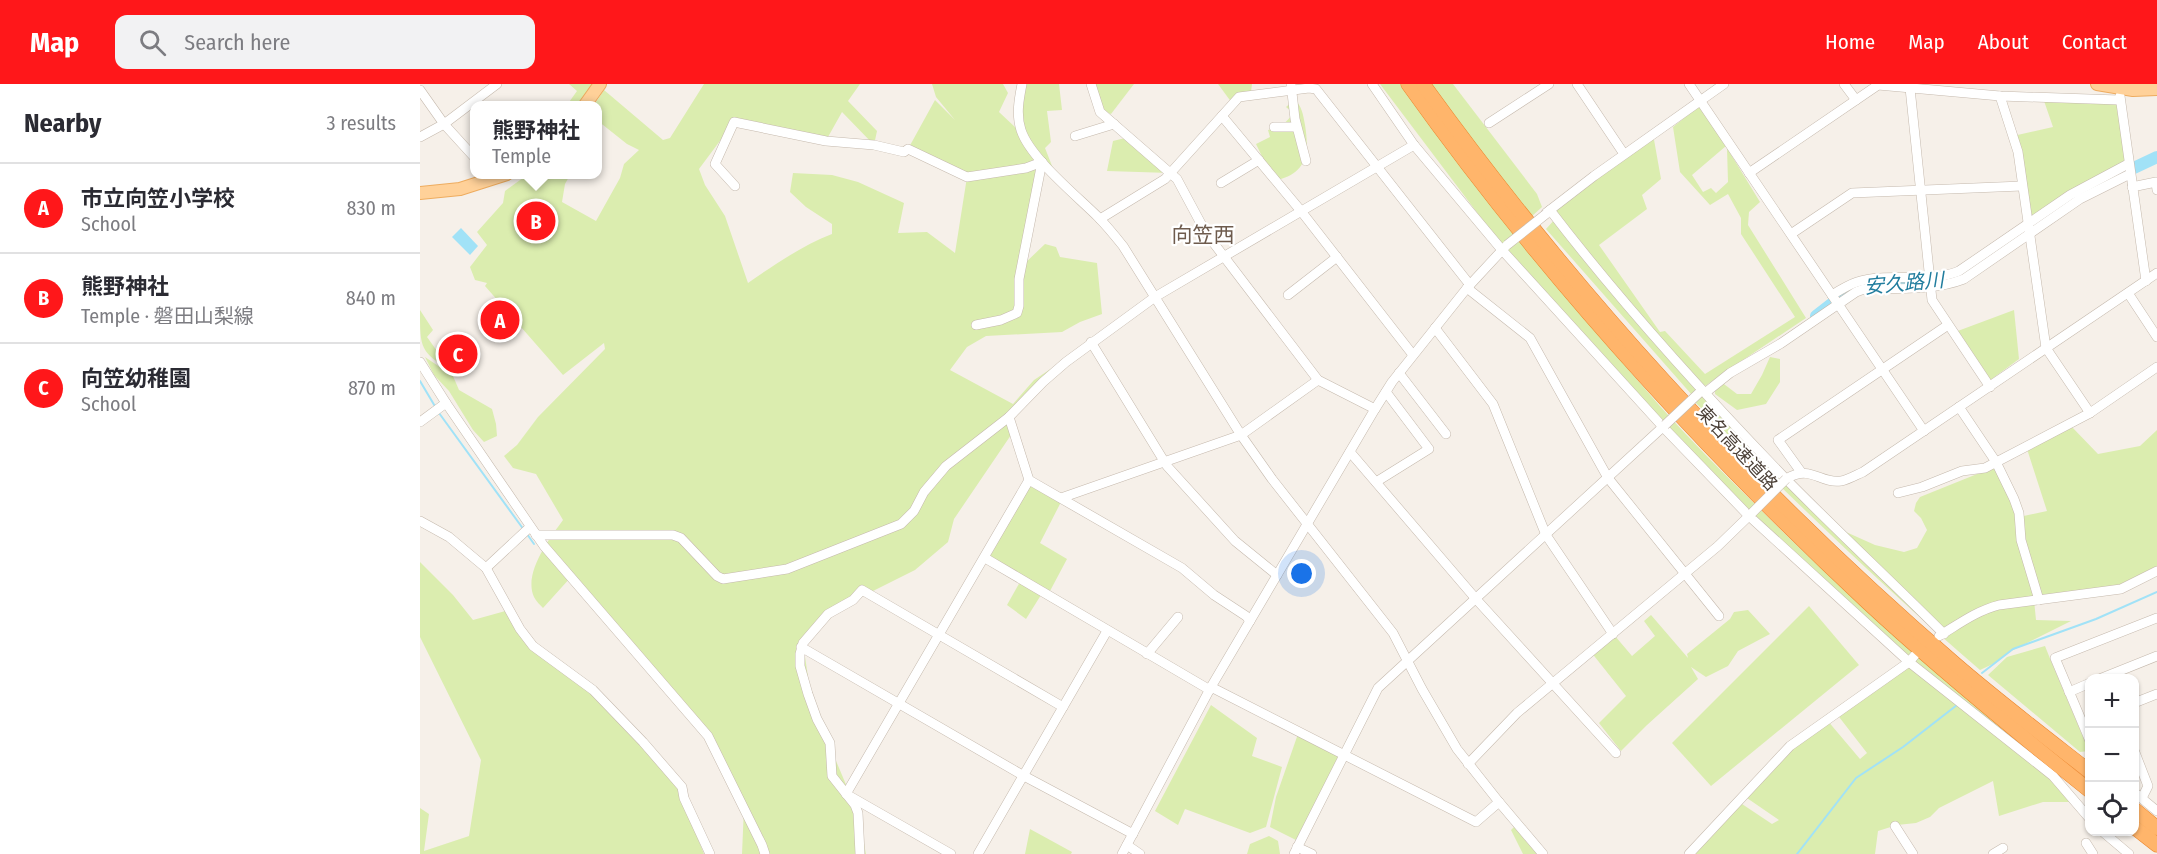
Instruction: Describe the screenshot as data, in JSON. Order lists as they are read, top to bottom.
{
  "streets": {
    "highway": ["東名高速道路"]
  },
  "districts": ["向笠西"],
  "water": ["安久路川"],
  "page": {
    "header": "Map",
    "search": "Search here",
    "nav": [
      "Home",
      "Map",
      "About",
      "Contact"
    ],
    "heading": ["Nearby", "3 results"],
    "popup": ["熊野神社", "Temple"],
    "list": [
      {
        "mark": "A",
        "name": "市立向笠小学校",
        "note": "School",
        "value": "830 m"
      },
      {
        "mark": "B",
        "name": "熊野神社",
        "note": "Temple · 磐田山梨線",
        "value": "840 m"
      },
      {
        "mark": "C",
        "name": "向笠幼稚園",
        "note": "School",
        "value": "870 m"
      }
    ],
    "pins": ["B", "A", "C"],
    "map_buttons": ["+", "−"]
  }
}
